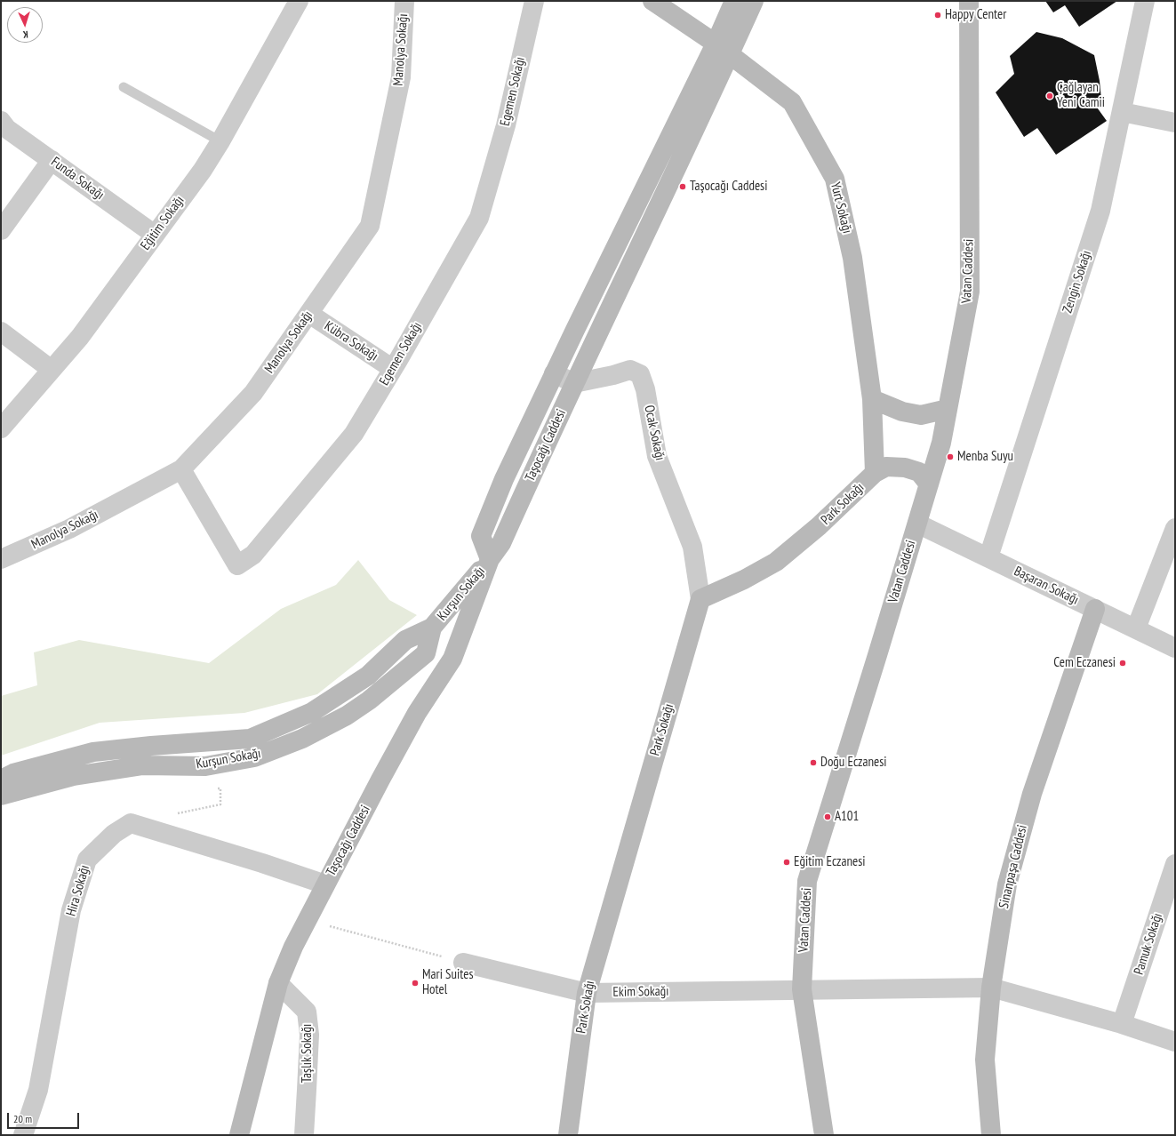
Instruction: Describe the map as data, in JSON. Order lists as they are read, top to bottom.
{
  "streets": {
    "street": [
      "Manolya Sokağı",
      "Egemen Sokağı",
      "Funda Sokağı",
      "Yurt Sokağı",
      "Eğitim Sokağı",
      "Vatan Caddesi",
      "Zengin Sokağı",
      "Kübra Sokağı",
      "Ocak Sokağı",
      "Taşocağı Caddesi",
      "Park Sokağı",
      "Başaran Sokağı",
      "Kurşun Sokağı",
      "Sinanpaşa Caddesi",
      "Hira Sokağı",
      "Pamuk Sokağı",
      "Ekim Sokağı",
      "Taşlık Sokağı"
    ]
  },
  "crossings": [
    ["Manolya Sokağı", "Egemen Sokağı"],
    ["Manolya Sokağı", "Kübra Sokağı"],
    ["Egemen Sokağı", "Kübra Sokağı"],
    ["Funda Sokağı", "Eğitim Sokağı"],
    ["Yurt Sokağı", "Taşocağı Caddesi"],
    ["Yurt Sokağı", "Park Sokağı"],
    ["Vatan Caddesi", "Park Sokağı"],
    ["Vatan Caddesi", "Başaran Sokağı"],
    ["Vatan Caddesi", "Ekim Sokağı"],
    ["Zengin Sokağı", "Başaran Sokağı"],
    ["Ocak Sokağı", "Taşocağı Caddesi"],
    ["Ocak Sokağı", "Park Sokağı"],
    ["Taşocağı Caddesi", "Kurşun Sokağı"],
    ["Taşocağı Caddesi", "Hira Sokağı"],
    ["Taşocağı Caddesi", "Taşlık Sokağı"],
    ["Park Sokağı", "Ekim Sokağı"],
    ["Başaran Sokağı", "Sinanpaşa Caddesi"],
    ["Sinanpaşa Caddesi", "Ekim Sokağı"],
    ["Pamuk Sokağı", "Ekim Sokağı"]
  ],
  "places": [
    "Happy Center",
    "Çağlayan Yeni Camii",
    "Taşocağı Caddesi",
    "Menba Suyu",
    "Cem Eczanesi",
    "Doğu Eczanesi",
    "A101",
    "Eğitim Eczanesi",
    "Mari Suites Hotel"
  ],
  "scale_bar": "20 m",
  "north": "bottom"
}
